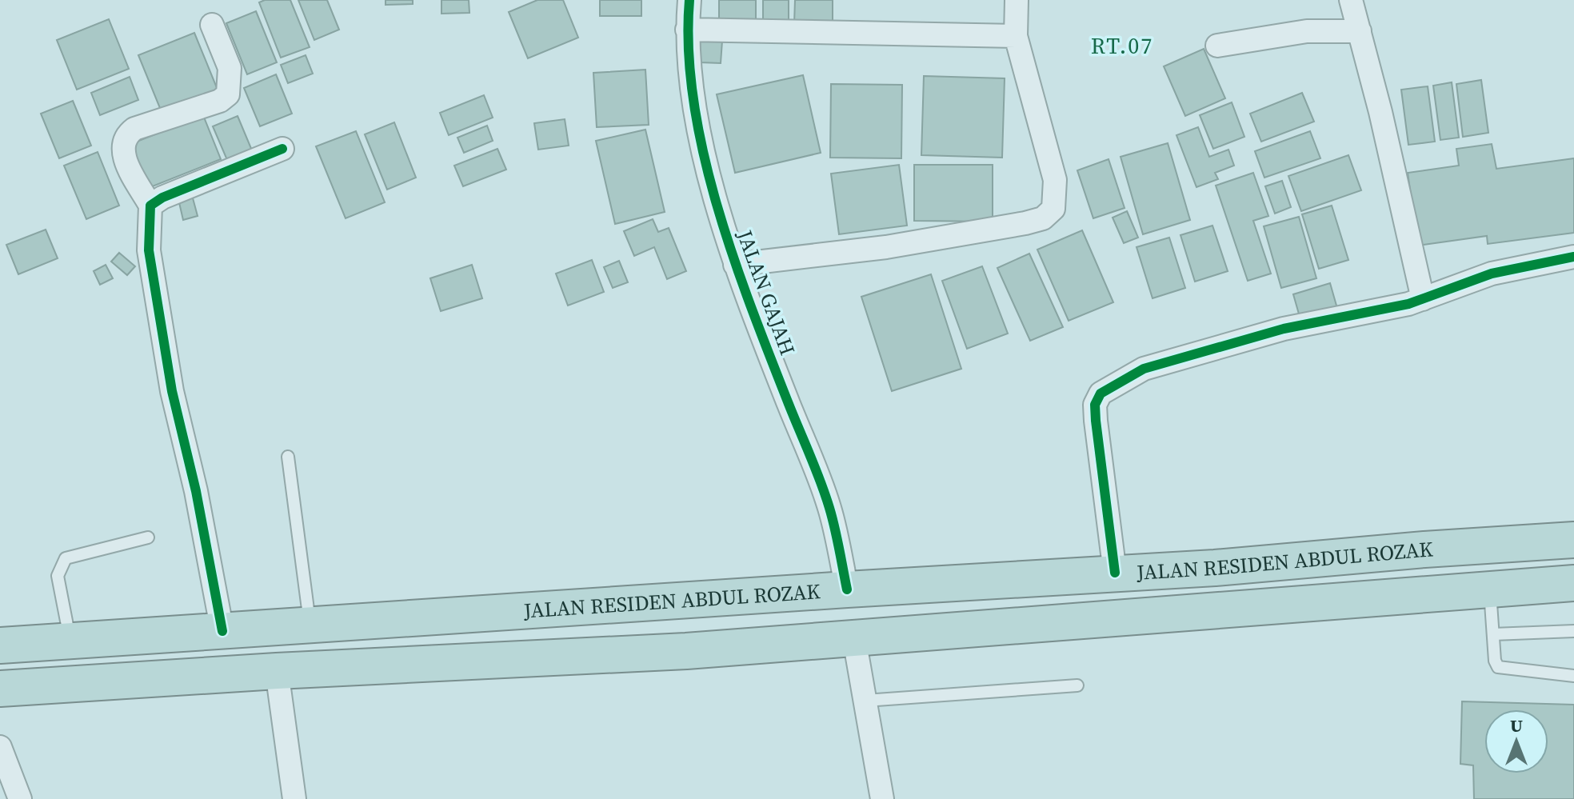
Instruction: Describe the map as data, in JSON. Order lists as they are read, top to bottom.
{
  "streets": {
    "highway": ["JALAN RESIDEN ABDUL ROZAK"],
    "street": ["JALAN GAJAH"]
  },
  "crossings": [
    ["JALAN GAJAH", "JALAN RESIDEN ABDUL ROZAK"]
  ],
  "districts": ["RT.07"],
  "north": "top"
}
